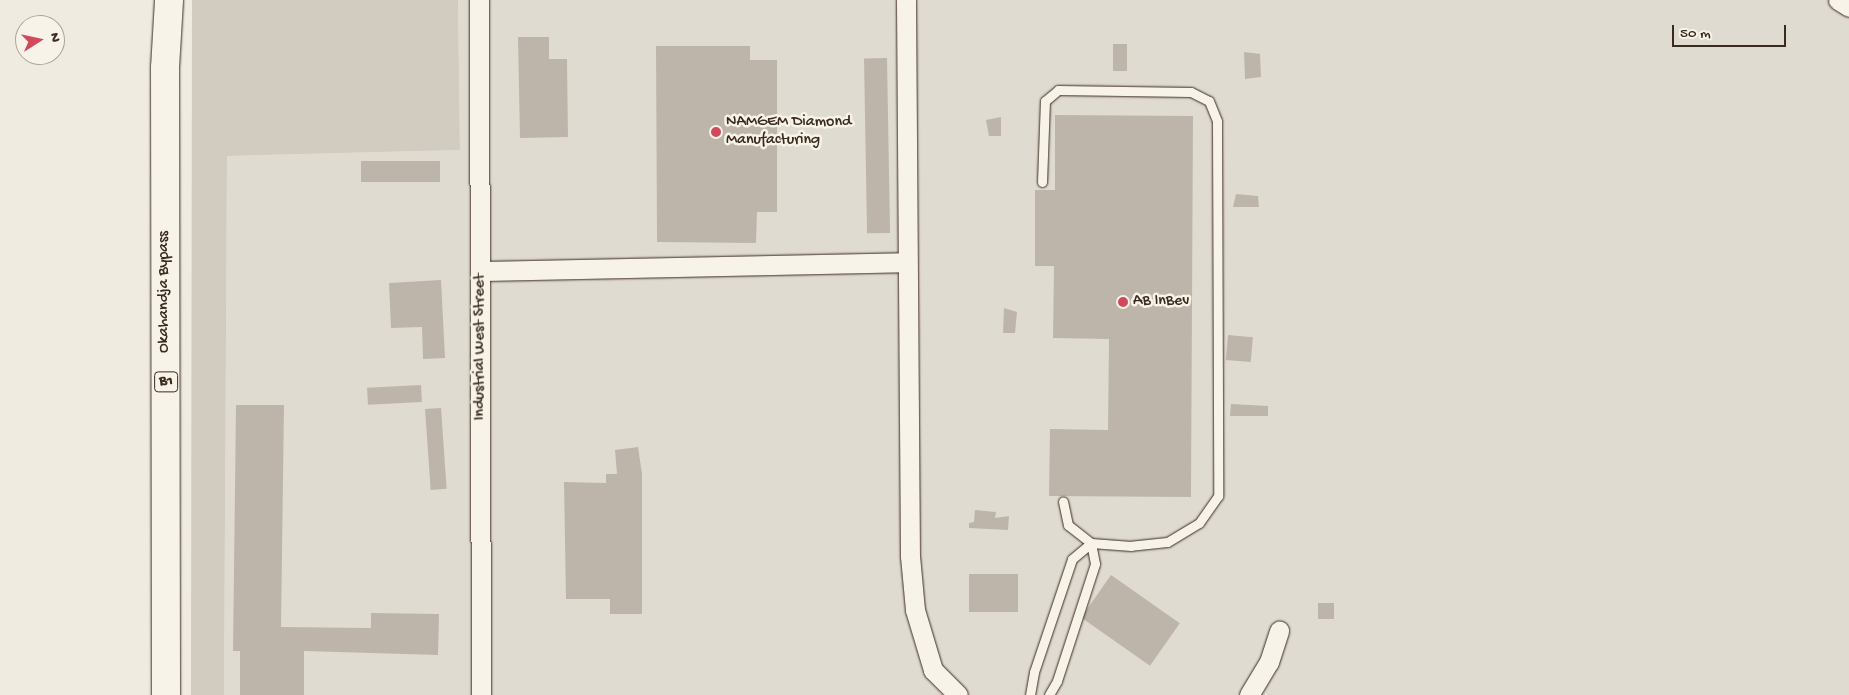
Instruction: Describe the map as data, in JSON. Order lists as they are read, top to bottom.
{
  "streets": {
    "highway": ["Okahandja Bypass", "B1"],
    "street": ["Industrial West Street"]
  },
  "places": ["NAMGEM Diamond Manufacturing", "AB InBev"],
  "scale_bar": "50 m",
  "north": "right"
}
